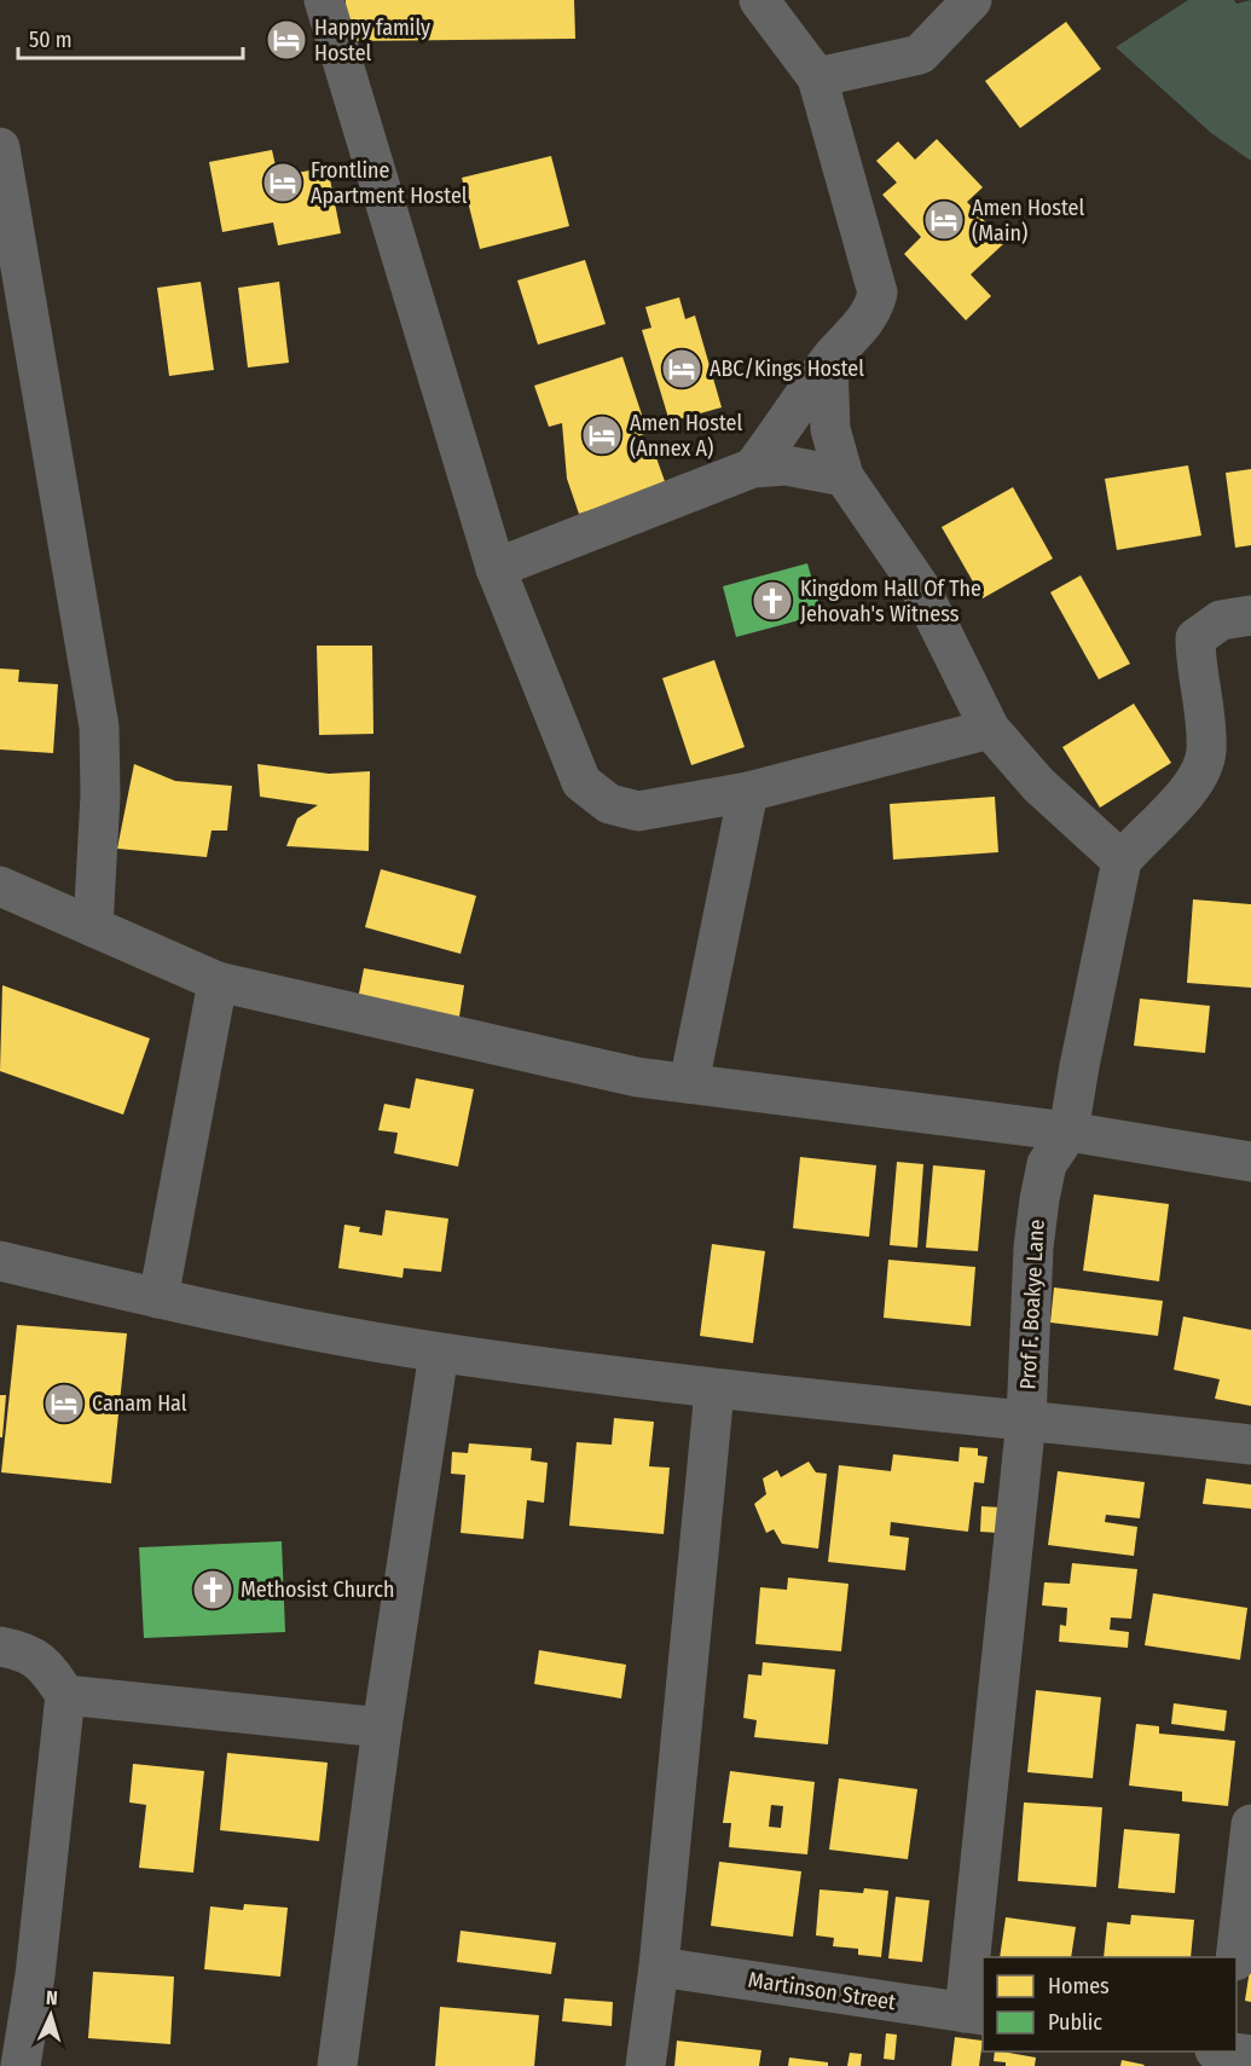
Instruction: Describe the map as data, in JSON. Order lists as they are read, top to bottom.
{
  "streets": {
    "street": ["Prof F. Boakye Lane", "Martinson Street"]
  },
  "crossings": [
    ["Prof F. Boakye Lane", "Martinson Street"]
  ],
  "places": {
    "hotel": [
      "Happy family Hostel",
      "Frontline Apartment Hostel",
      "Amen Hostel (Main)",
      "ABC/Kings Hostel",
      "Amen Hostel (Annex A)",
      "Canam Hal"
    ],
    "church": ["Kingdom Hall Of The Jehovah's Witness", "Methosist Church"]
  },
  "legend": ["Homes", "Public"],
  "scale_bar": "50 m",
  "north": "top"
}
